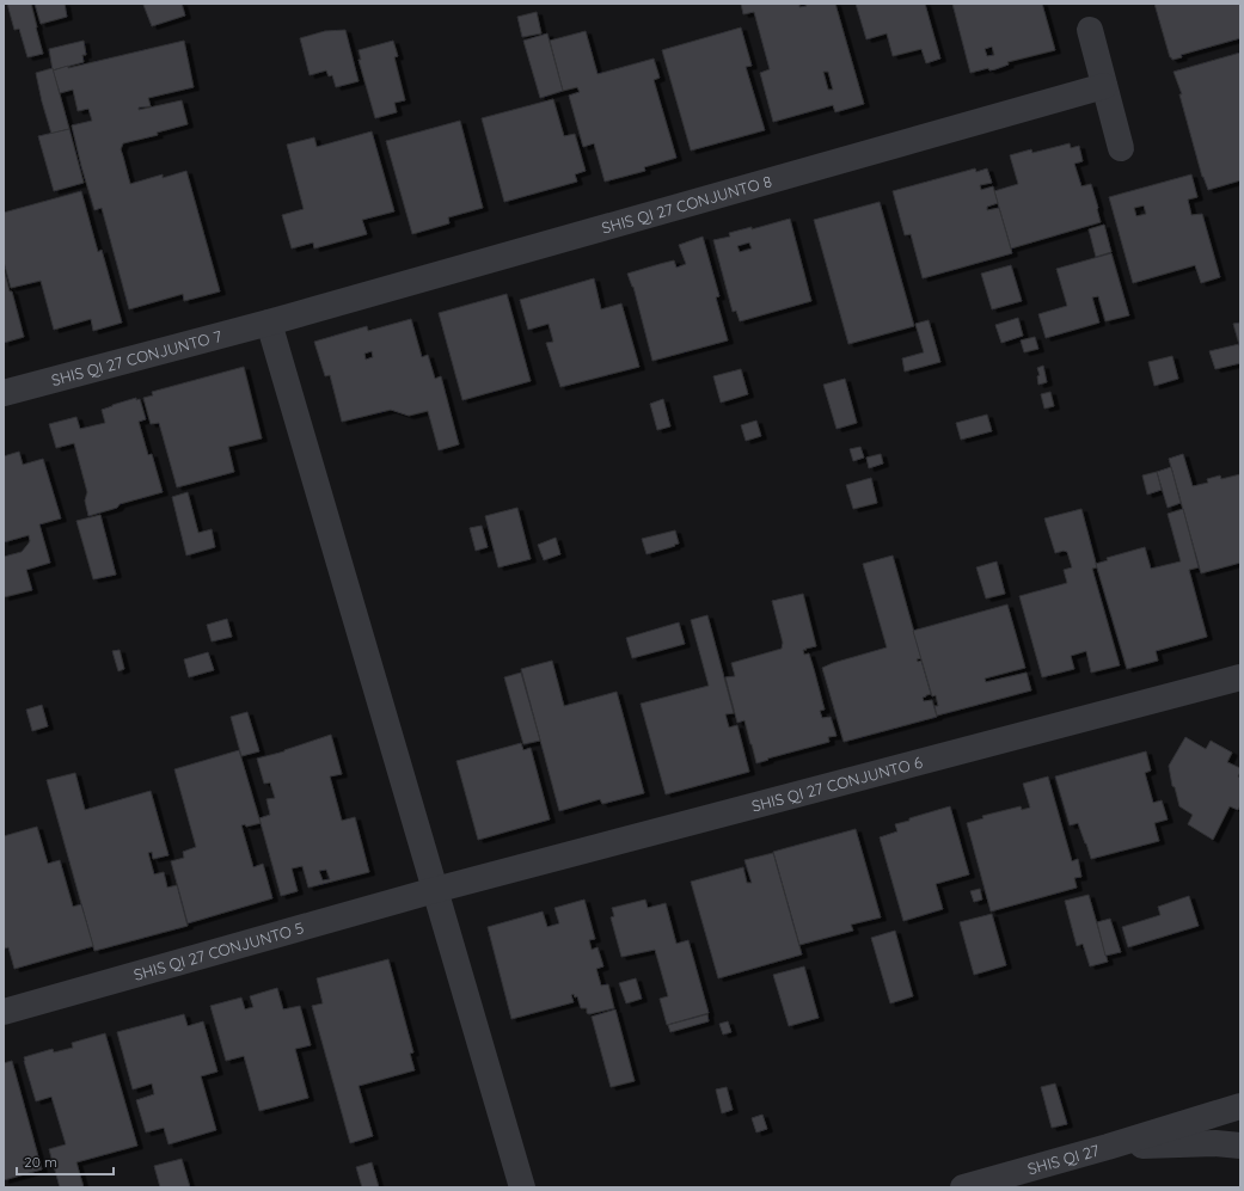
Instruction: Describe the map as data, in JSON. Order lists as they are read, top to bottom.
{
  "streets": {
    "street": [
      "SHIS QI 27 CONJUNTO 8",
      "SHIS QI 27 CONJUNTO 7",
      "SHIS QI 27 CONJUNTO 6",
      "SHIS QI 27 CONJUNTO 5",
      "SHIS QI 27"
    ]
  },
  "crossings": [
    ["SHIS QI 27 CONJUNTO 8", "SHIS QI 27 CONJUNTO 7"],
    ["SHIS QI 27 CONJUNTO 6", "SHIS QI 27 CONJUNTO 5"]
  ],
  "scale_bar": "20 m"
}
